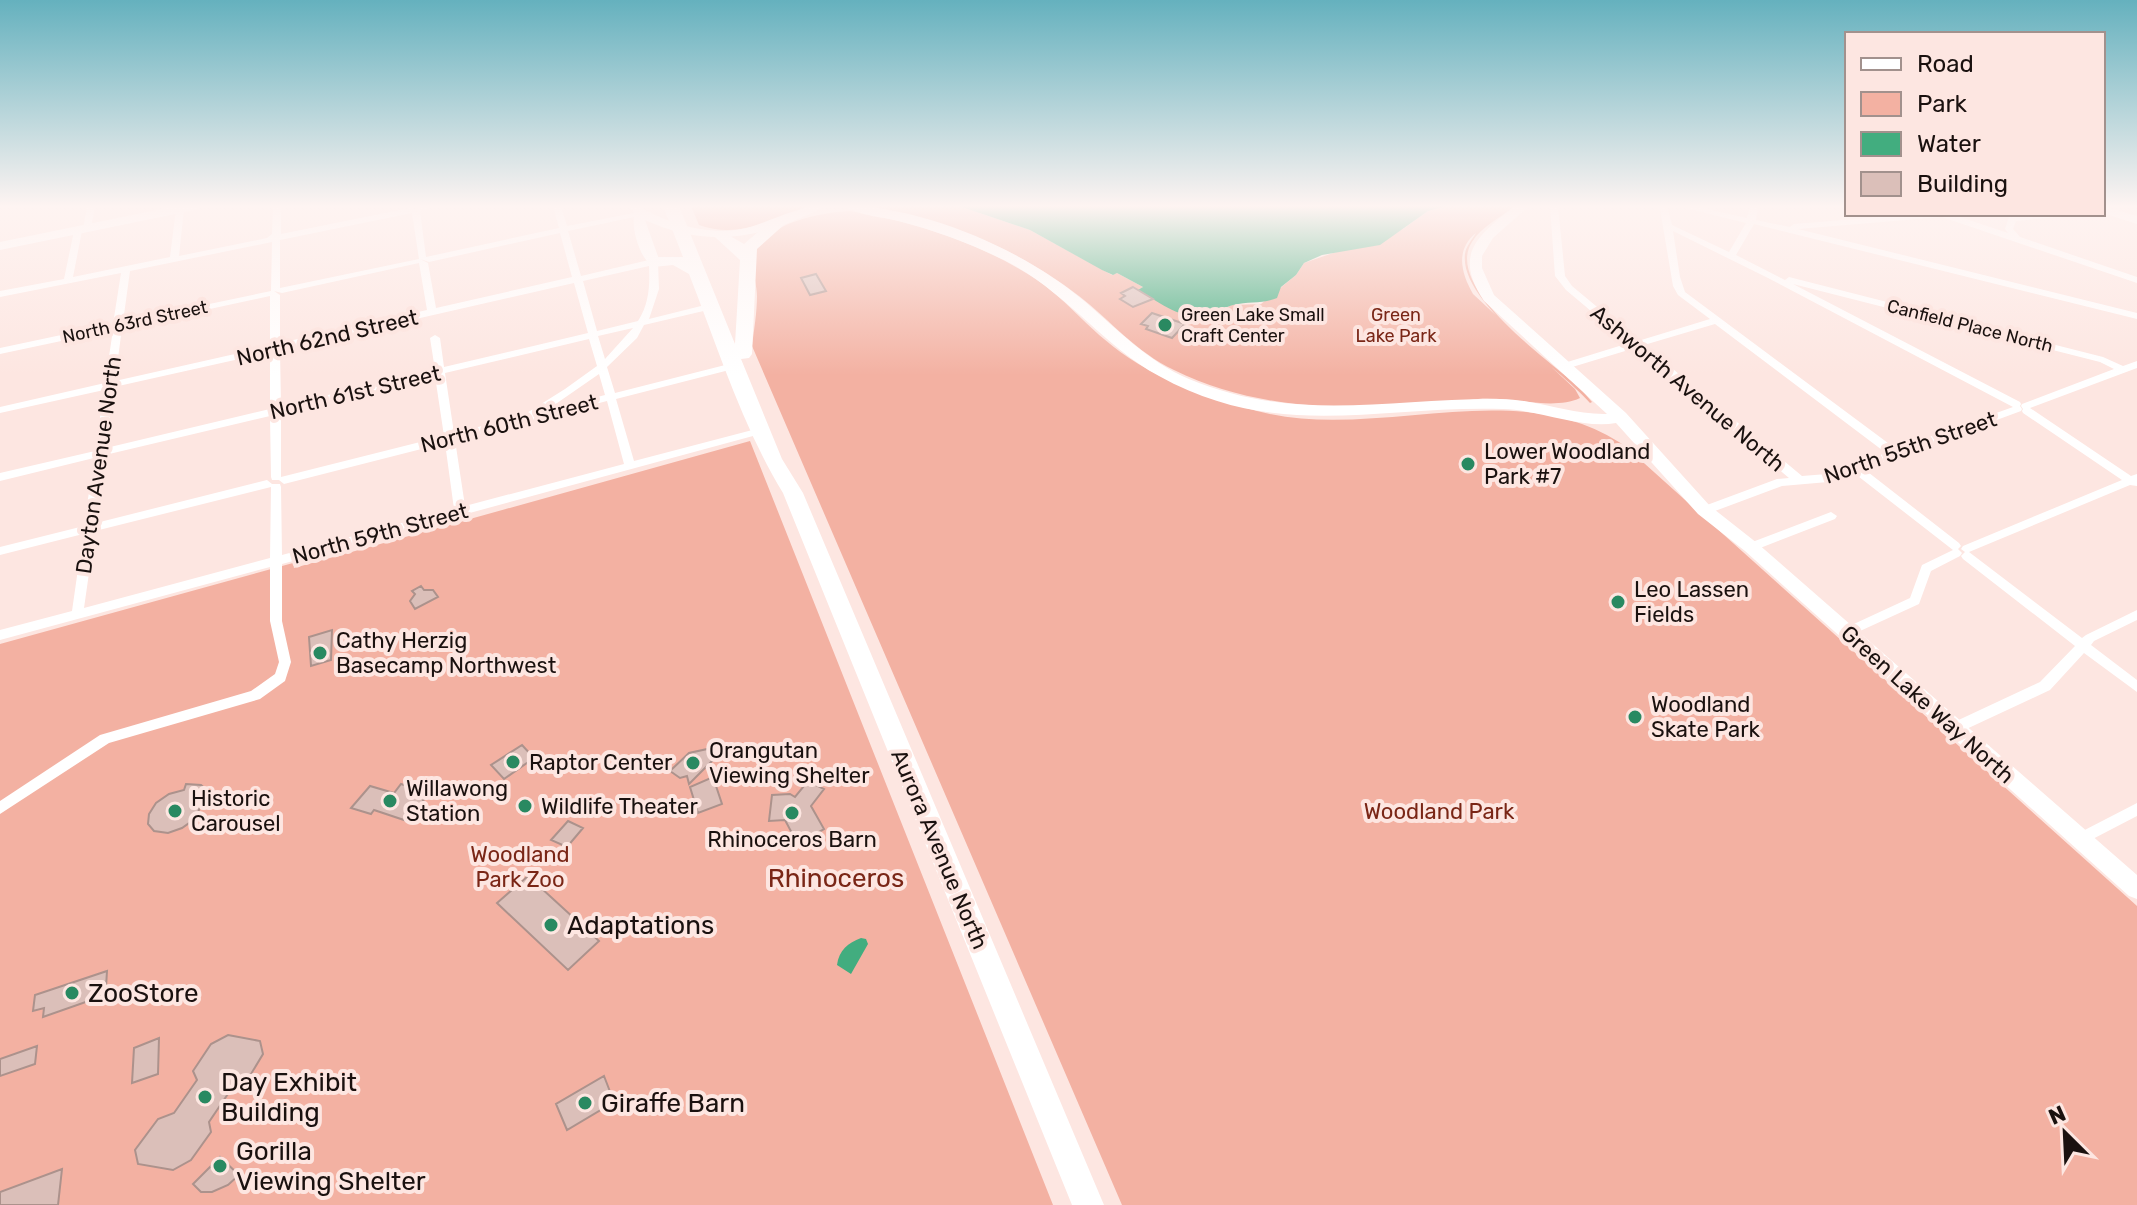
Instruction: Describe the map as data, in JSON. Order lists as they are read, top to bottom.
{
  "streets": {
    "highway": ["Aurora Avenue North"],
    "main road": ["Green Lake Way North"],
    "street": [
      "North 63rd Street",
      "Canfield Place North",
      "North 62nd Street",
      "Ashworth Avenue North",
      "North 61st Street",
      "North 60th Street",
      "North 55th Street",
      "Dayton Avenue North",
      "North 59th Street"
    ]
  },
  "crossings": [
    ["North 63rd Street", "Dayton Avenue North"],
    ["Canfield Place North", "North 55th Street"],
    ["North 62nd Street", "Dayton Avenue North"],
    ["Ashworth Avenue North", "North 55th Street"],
    ["North 61st Street", "Dayton Avenue North"],
    ["North 61st Street", "Aurora Avenue North"],
    ["North 60th Street", "Dayton Avenue North"],
    ["North 60th Street", "Aurora Avenue North"],
    ["North 55th Street", "Green Lake Way North"],
    ["Dayton Avenue North", "North 59th Street"],
    ["North 59th Street", "Aurora Avenue North"]
  ],
  "parks": [
    "Green Lake Park",
    "Woodland Park",
    "Woodland Park Zoo",
    "Rhinoceros"
  ],
  "places": [
    "Green Lake Small Craft Center",
    "Lower Woodland Park #7",
    "Leo Lassen Fields",
    "Cathy Herzig Basecamp Northwest",
    "Woodland Skate Park",
    "Raptor Center",
    "Orangutan Viewing Shelter",
    "Willawong Station",
    "Wildlife Theater",
    "Historic Carousel",
    "Rhinoceros Barn",
    "Adaptations",
    "ZooStore",
    "Day Exhibit Building",
    "Giraffe Barn",
    "Gorilla Viewing Shelter"
  ],
  "legend": [
    "Road",
    "Park",
    "Water",
    "Building"
  ],
  "north": "top left"
}
